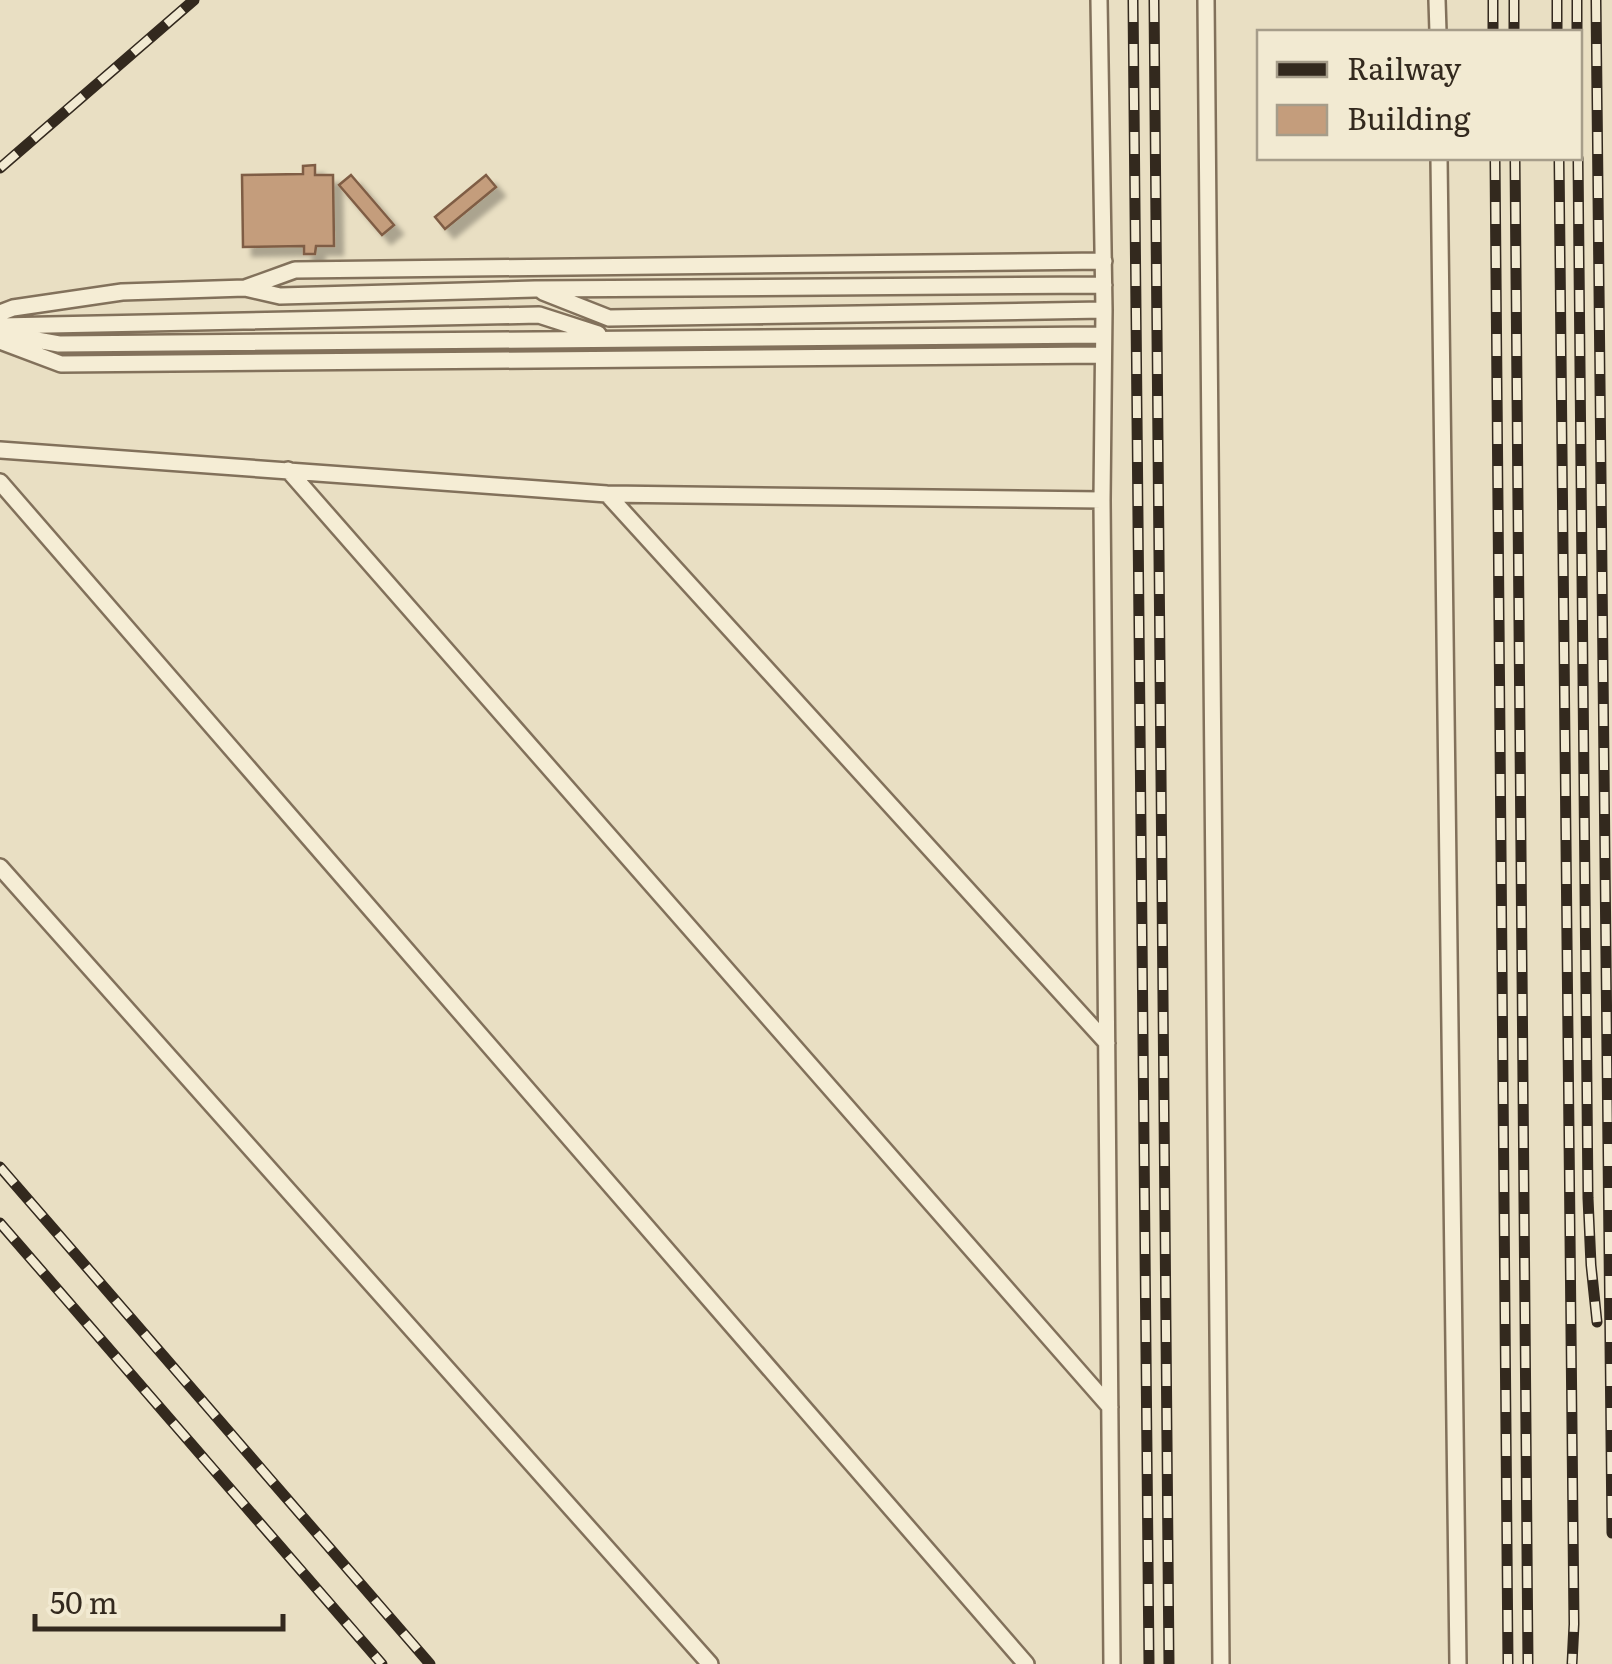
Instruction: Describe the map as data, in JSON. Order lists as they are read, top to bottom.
{
  "legend": ["Railway", "Building"],
  "scale_bar": "50 m"
}
